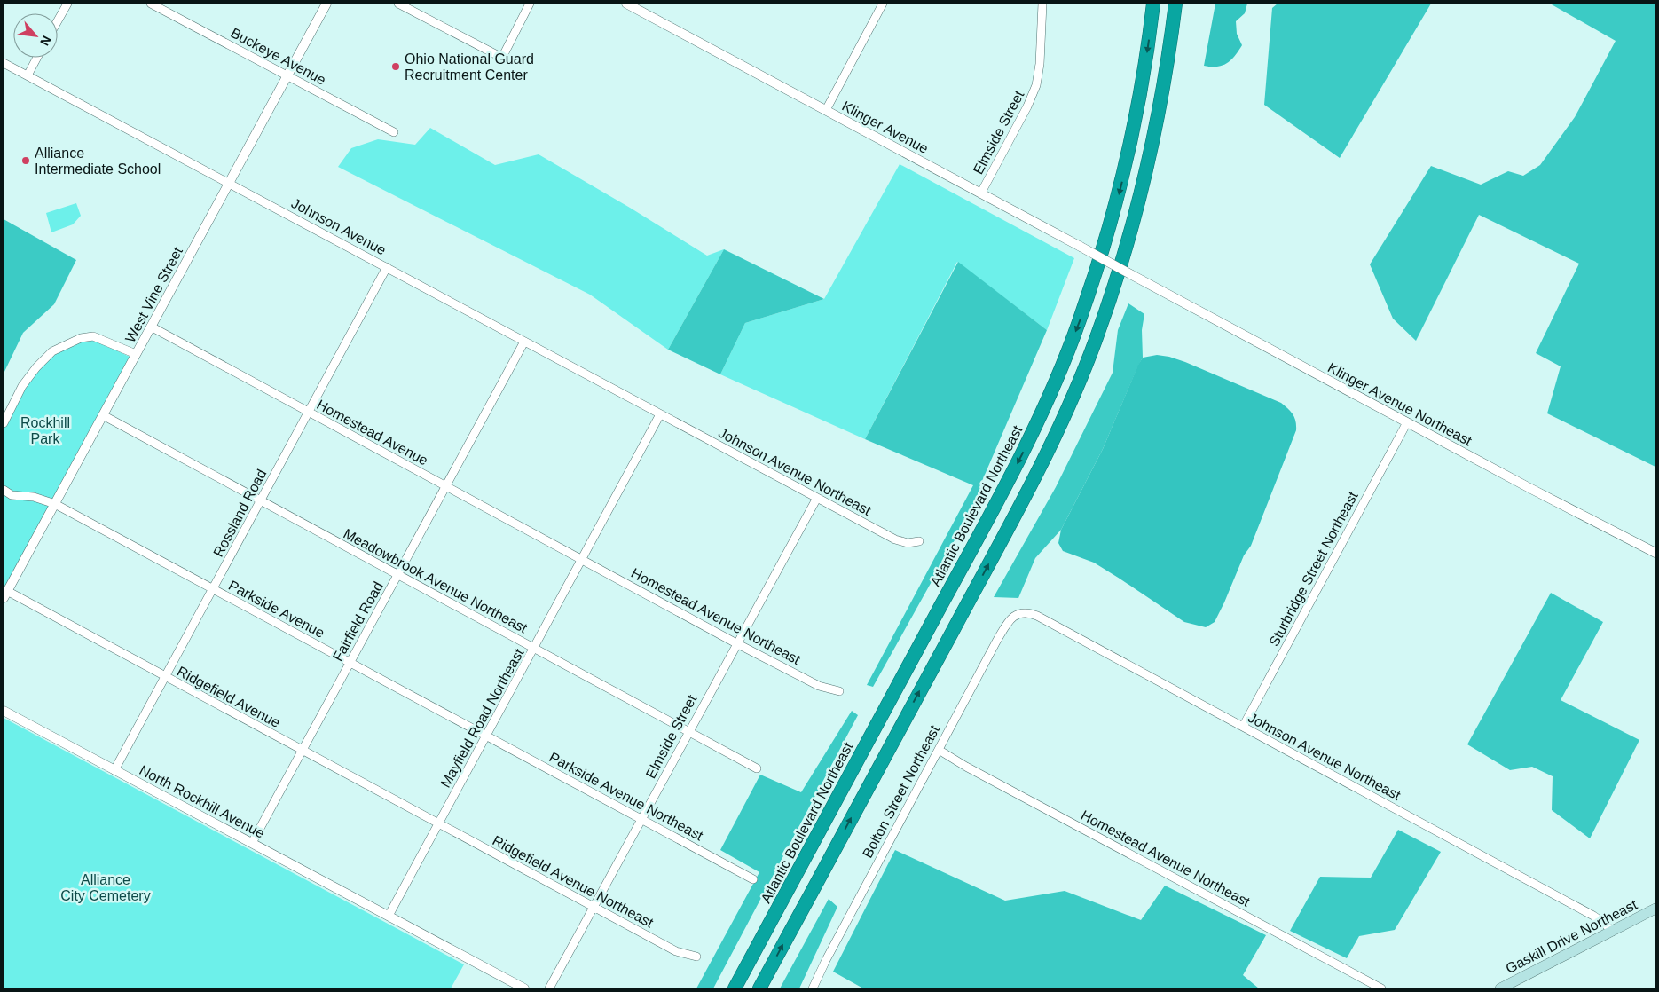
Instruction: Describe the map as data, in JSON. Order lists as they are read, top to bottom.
{
  "streets": {
    "highway": ["Atlantic Boulevard Northeast"],
    "main road": ["Gaskill Drive Northeast"],
    "street": [
      "Buckeye Avenue",
      "Klinger Avenue",
      "Elmside Street",
      "Johnson Avenue",
      "West Vine Street",
      "Klinger Avenue Northeast",
      "Homestead Avenue",
      "Johnson Avenue Northeast",
      "Rossland Road",
      "Sturbridge Street Northeast",
      "Meadowbrook Avenue Northeast",
      "Parkside Avenue",
      "Homestead Avenue Northeast",
      "Fairfield Road",
      "Ridgefield Avenue",
      "Mayfield Road Northeast",
      "Bolton Street Northeast",
      "Parkside Avenue Northeast",
      "North Rockhill Avenue",
      "Ridgefield Avenue Northeast"
    ]
  },
  "crossings": [
    ["Buckeye Avenue", "West Vine Street"],
    ["Klinger Avenue", "Elmside Street"],
    ["Klinger Avenue", "Klinger Avenue Northeast"],
    ["Elmside Street", "Johnson Avenue Northeast"],
    ["Elmside Street", "Meadowbrook Avenue Northeast"],
    ["Elmside Street", "Homestead Avenue Northeast"],
    ["Elmside Street", "Parkside Avenue Northeast"],
    ["Elmside Street", "Ridgefield Avenue Northeast"],
    ["Johnson Avenue", "West Vine Street"],
    ["Johnson Avenue", "Johnson Avenue Northeast"],
    ["Johnson Avenue", "Rossland Road"],
    ["Johnson Avenue", "Fairfield Road"],
    ["Johnson Avenue", "Mayfield Road Northeast"],
    ["West Vine Street", "Homestead Avenue"],
    ["West Vine Street", "Meadowbrook Avenue Northeast"],
    ["West Vine Street", "Parkside Avenue"],
    ["West Vine Street", "Ridgefield Avenue"],
    ["Klinger Avenue Northeast", "Sturbridge Street Northeast"],
    ["Homestead Avenue", "Rossland Road"],
    ["Homestead Avenue", "Homestead Avenue Northeast"],
    ["Homestead Avenue", "Fairfield Road"],
    ["Homestead Avenue", "Mayfield Road Northeast"],
    ["Johnson Avenue Northeast", "Sturbridge Street Northeast"],
    ["Johnson Avenue Northeast", "Mayfield Road Northeast"],
    ["Johnson Avenue Northeast", "Bolton Street Northeast"],
    ["Johnson Avenue Northeast", "Gaskill Drive Northeast"],
    ["Rossland Road", "Meadowbrook Avenue Northeast"],
    ["Rossland Road", "Parkside Avenue"],
    ["Rossland Road", "Ridgefield Avenue"],
    ["Rossland Road", "North Rockhill Avenue"],
    ["Meadowbrook Avenue Northeast", "Fairfield Road"],
    ["Meadowbrook Avenue Northeast", "Mayfield Road Northeast"],
    ["Parkside Avenue", "Fairfield Road"],
    ["Parkside Avenue", "Mayfield Road Northeast"],
    ["Parkside Avenue", "Parkside Avenue Northeast"],
    ["Homestead Avenue Northeast", "Mayfield Road Northeast"],
    ["Homestead Avenue Northeast", "Bolton Street Northeast"],
    ["Fairfield Road", "Ridgefield Avenue"],
    ["Fairfield Road", "North Rockhill Avenue"],
    ["Ridgefield Avenue", "Mayfield Road Northeast"],
    ["Ridgefield Avenue", "Ridgefield Avenue Northeast"],
    ["Mayfield Road Northeast", "Parkside Avenue Northeast"],
    ["Mayfield Road Northeast", "North Rockhill Avenue"],
    ["Mayfield Road Northeast", "Ridgefield Avenue Northeast"]
  ],
  "parks": ["Rockhill Park", "Alliance City Cemetery"],
  "places": ["Ohio National Guard Recruitment Center", "Alliance Intermediate School"],
  "north": "bottom right"
}
